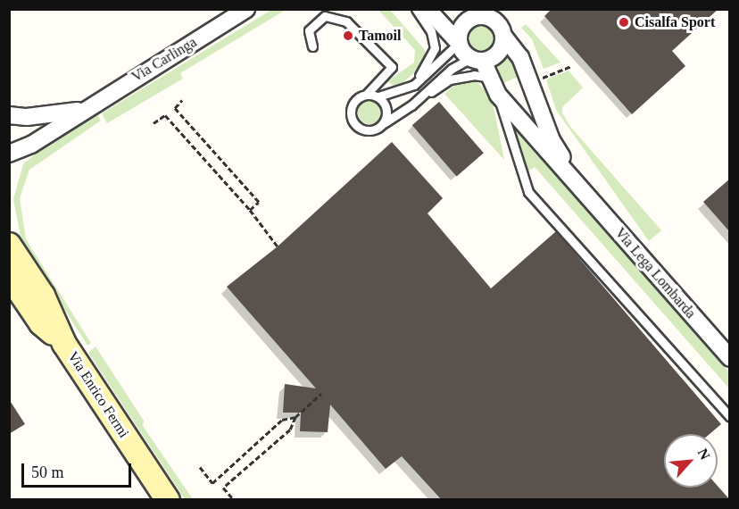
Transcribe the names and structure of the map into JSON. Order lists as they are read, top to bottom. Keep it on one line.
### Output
{"streets":{"street":["Via Carlinga","Via Lega Lombarda","Via Enrico Fermi"]},"places":["Cisalfa Sport","Tamoil"],"scale_bar":"50 m","north":"top right"}
